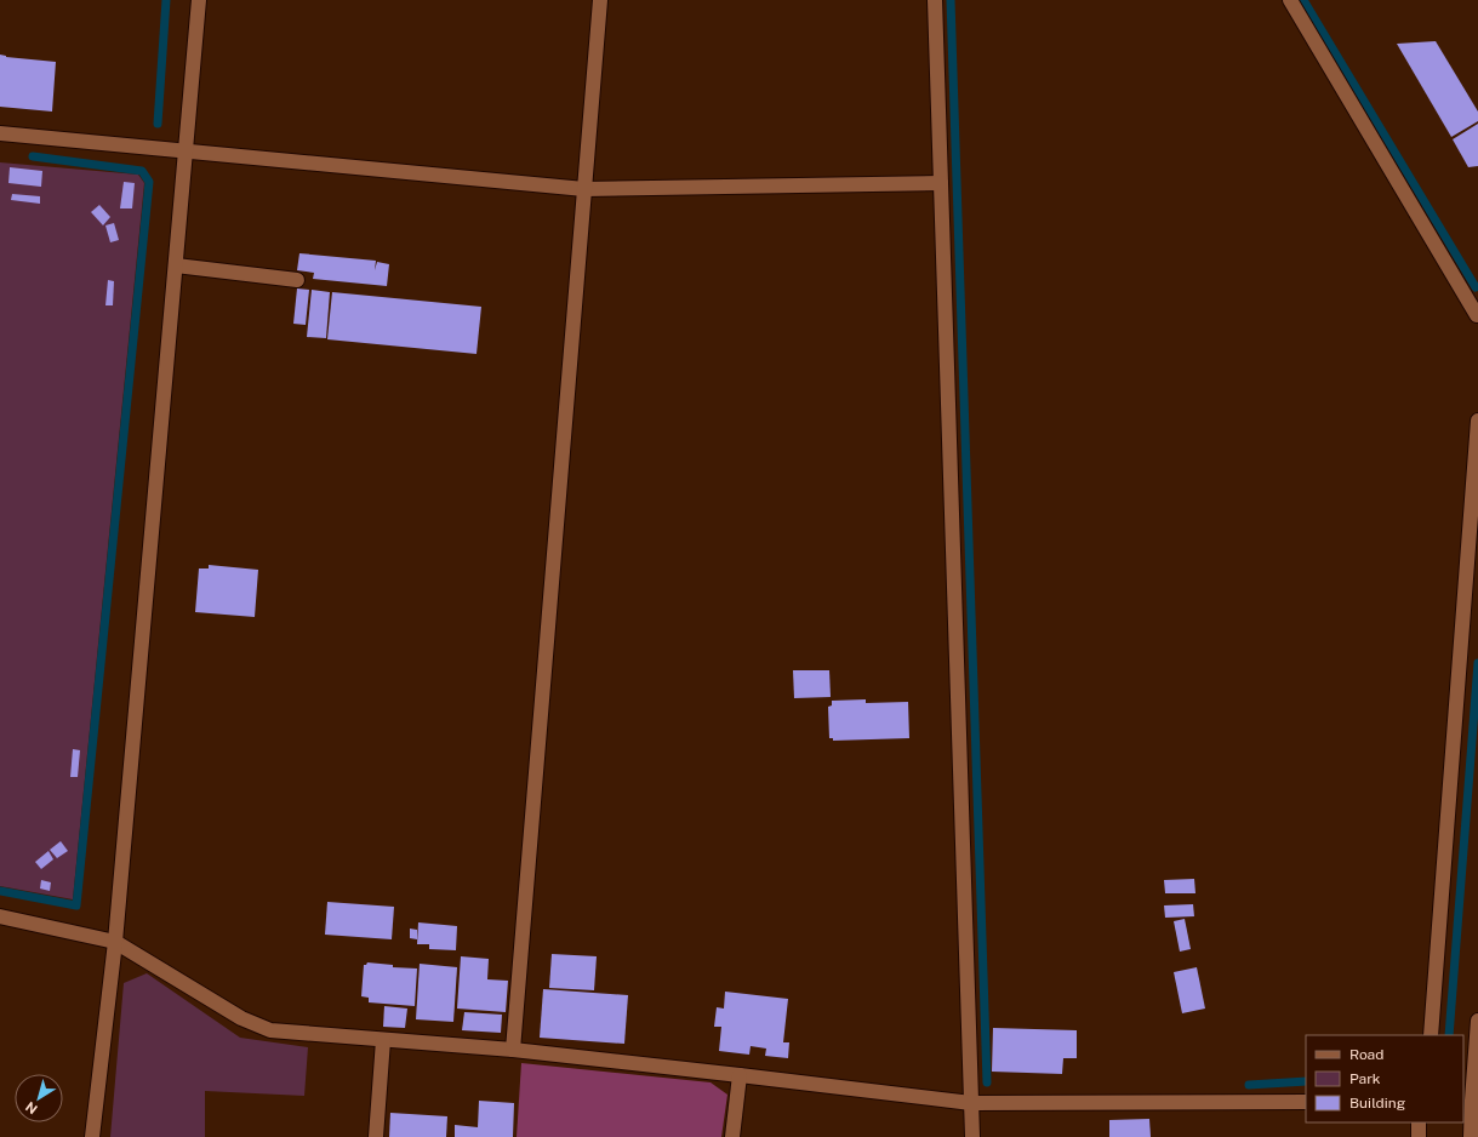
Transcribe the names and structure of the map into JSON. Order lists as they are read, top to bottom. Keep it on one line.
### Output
{"legend":["Road","Park","Building"],"north":"bottom left"}
